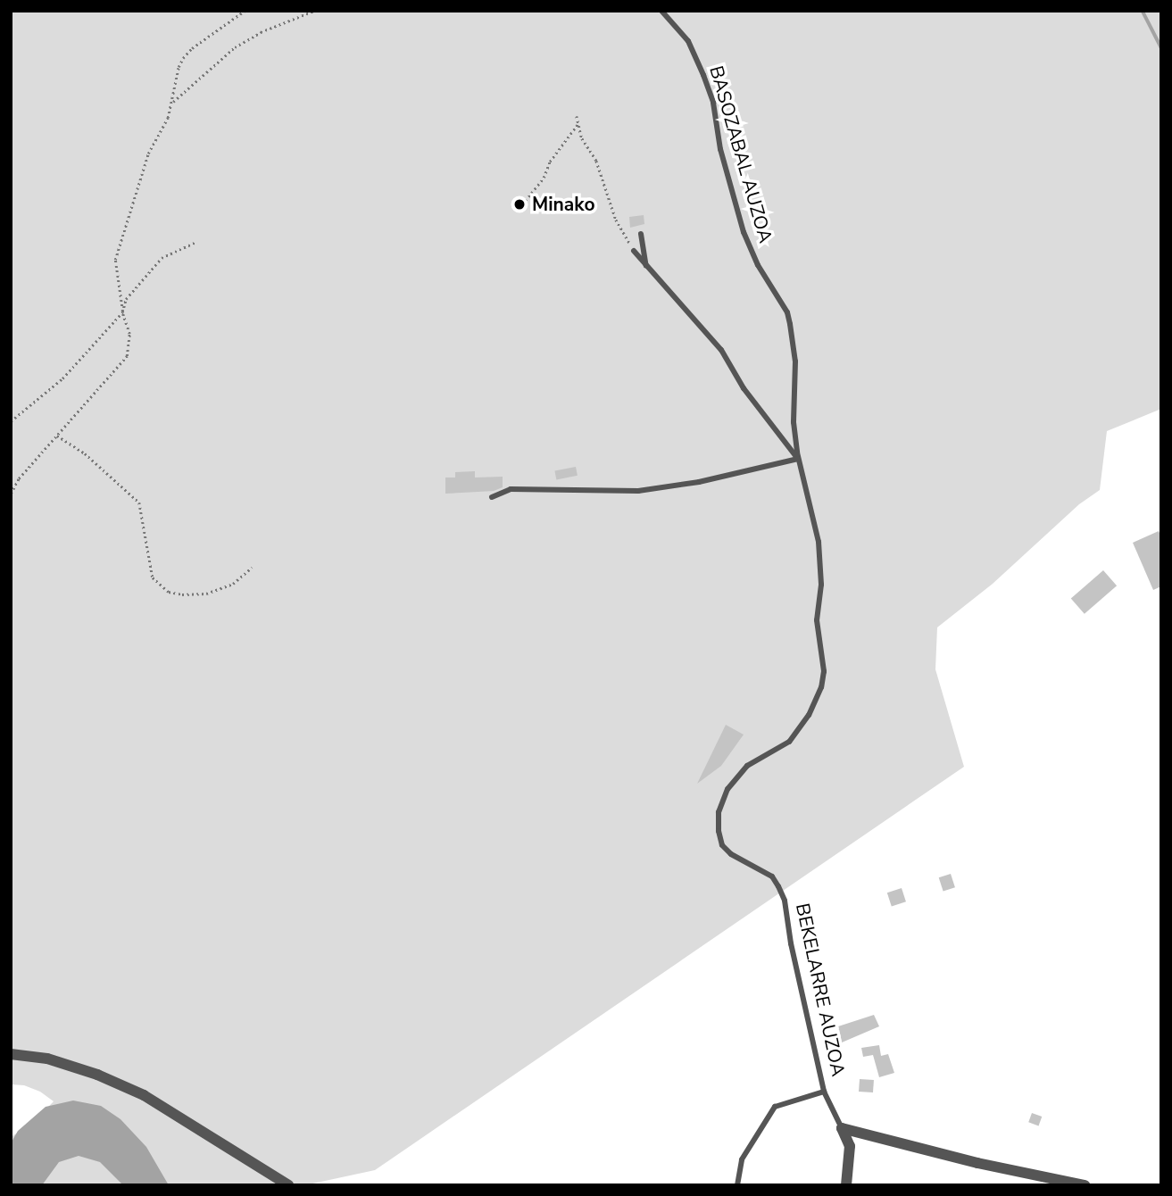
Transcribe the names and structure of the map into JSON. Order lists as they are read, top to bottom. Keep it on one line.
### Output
{"streets":{"street":["BEKELARRE AUZOA"],"lane":["BASOZABAL AUZOA"]},"crossings":[["BASOZABAL AUZOA","BEKELARRE AUZOA"]],"places":["Minako"]}
